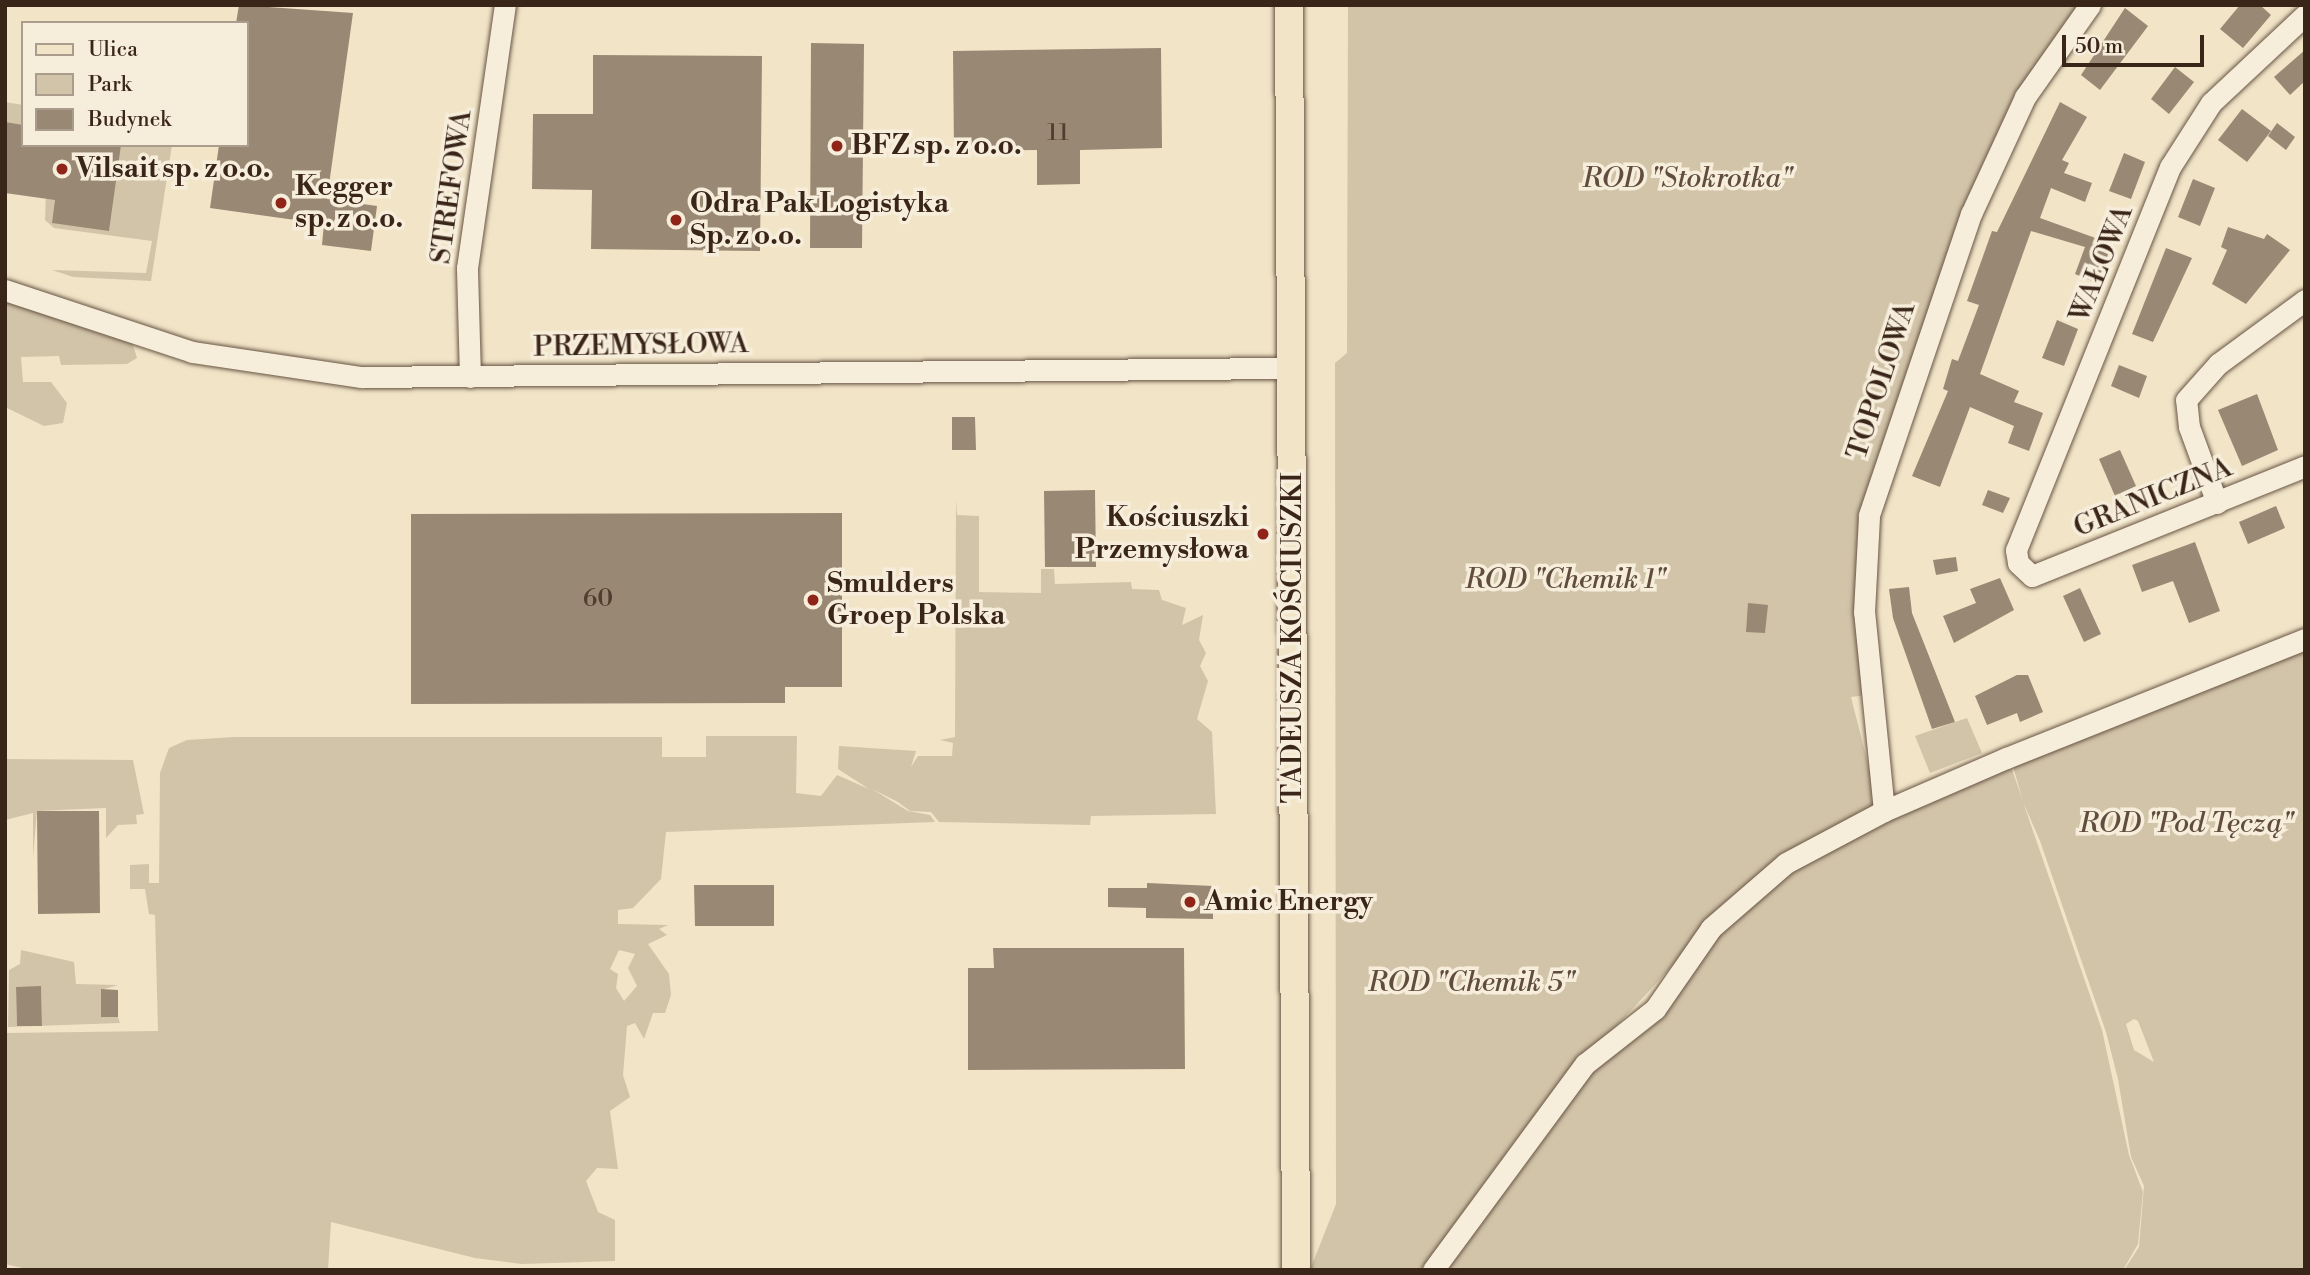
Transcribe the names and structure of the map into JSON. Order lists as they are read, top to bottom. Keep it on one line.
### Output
{"streets":{"main road":["TADEUSZA KOŚCIUSZKI"],"street":["STREFOWA","WAŁOWA","PRZEMYSŁOWA","TOPOLOWA","GRANICZNA"]},"crossings":[["STREFOWA","PRZEMYSŁOWA"],["WAŁOWA","GRANICZNA"],["PRZEMYSŁOWA","TADEUSZA KOŚCIUSZKI"]],"parks":["ROD \"Stokrotka\"","ROD \"Chemik 1\"","ROD \"Pod Tęczą\"","ROD \"Chemik 5\""],"places":["BFZ sp. z o.o.","Vilsait sp. z o.o.","Kegger sp. z o.o.","Odra Pak Logistyka Sp. z o.o.","Kościuszki Przemysłowa","Smulders Groep Polska","Amic Energy"],"house_numbers":["11","60"],"legend":["Ulica","Park","Budynek"],"scale_bar":"50 m"}
